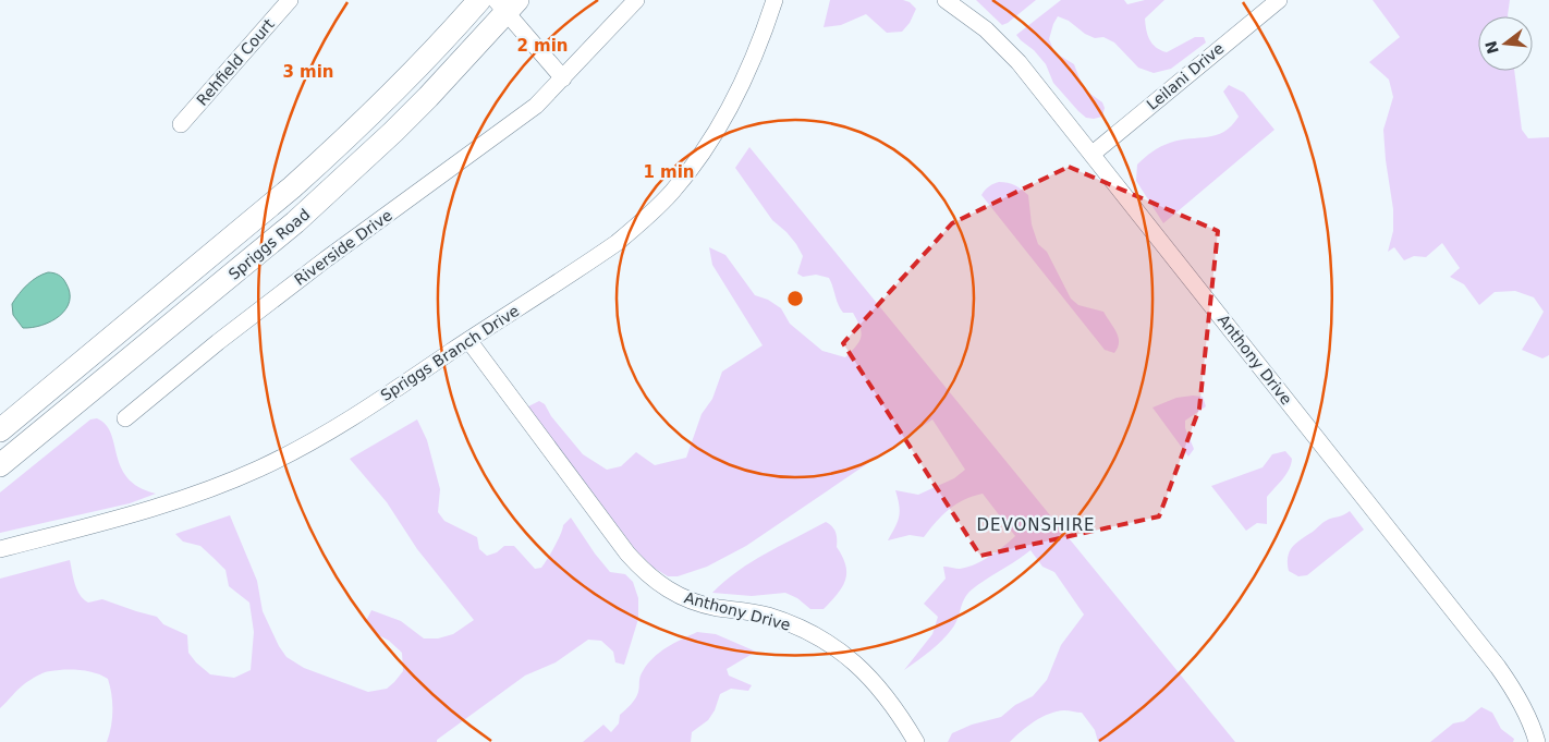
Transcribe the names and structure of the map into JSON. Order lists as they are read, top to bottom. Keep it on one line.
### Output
{"streets":{"main road":["Spriggs Road"],"street":["Rehfield Court","Leilani Drive","Riverside Drive","Spriggs Branch Drive","Anthony Drive"]},"crossings":[["Leilani Drive","Anthony Drive"],["Spriggs Branch Drive","Anthony Drive"]],"districts":["DEVONSHIRE"],"north":"left","rings":["2 min","3 min","1 min"]}
